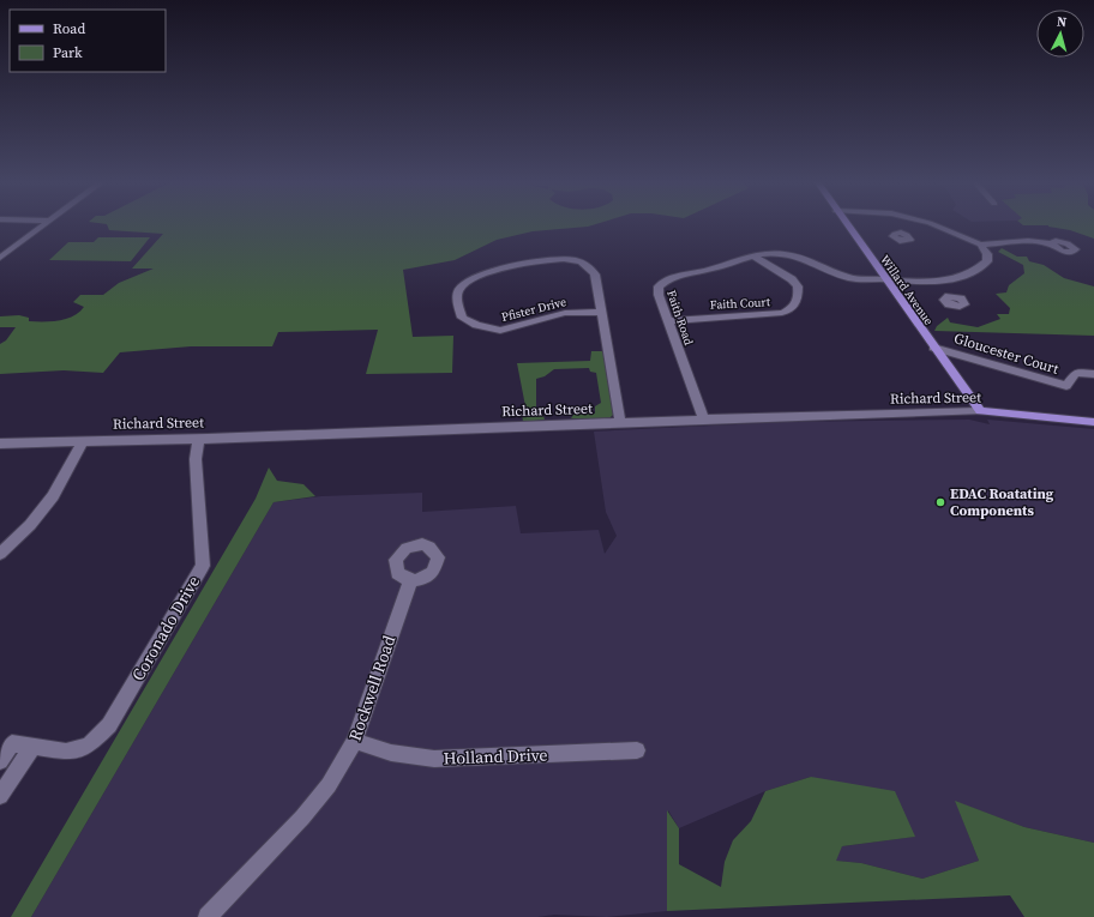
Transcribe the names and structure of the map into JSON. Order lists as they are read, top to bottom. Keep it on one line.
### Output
{"streets":{"main road":["Willard Avenue","Richard Street"],"street":["Faith Court","Pfister Drive","Faith Road","Gloucester Court","Coronado Drive","Rockwell Road","Holland Drive"]},"crossings":[["Willard Avenue","Faith Road"],["Willard Avenue","Gloucester Court"],["Willard Avenue","Richard Street"],["Faith Court","Faith Road"],["Pfister Drive","Richard Street"],["Faith Road","Richard Street"],["Richard Street","Coronado Drive"],["Rockwell Road","Holland Drive"]],"places":["EDAC Roatating Components"],"legend":["Road","Park"],"north":"top"}
